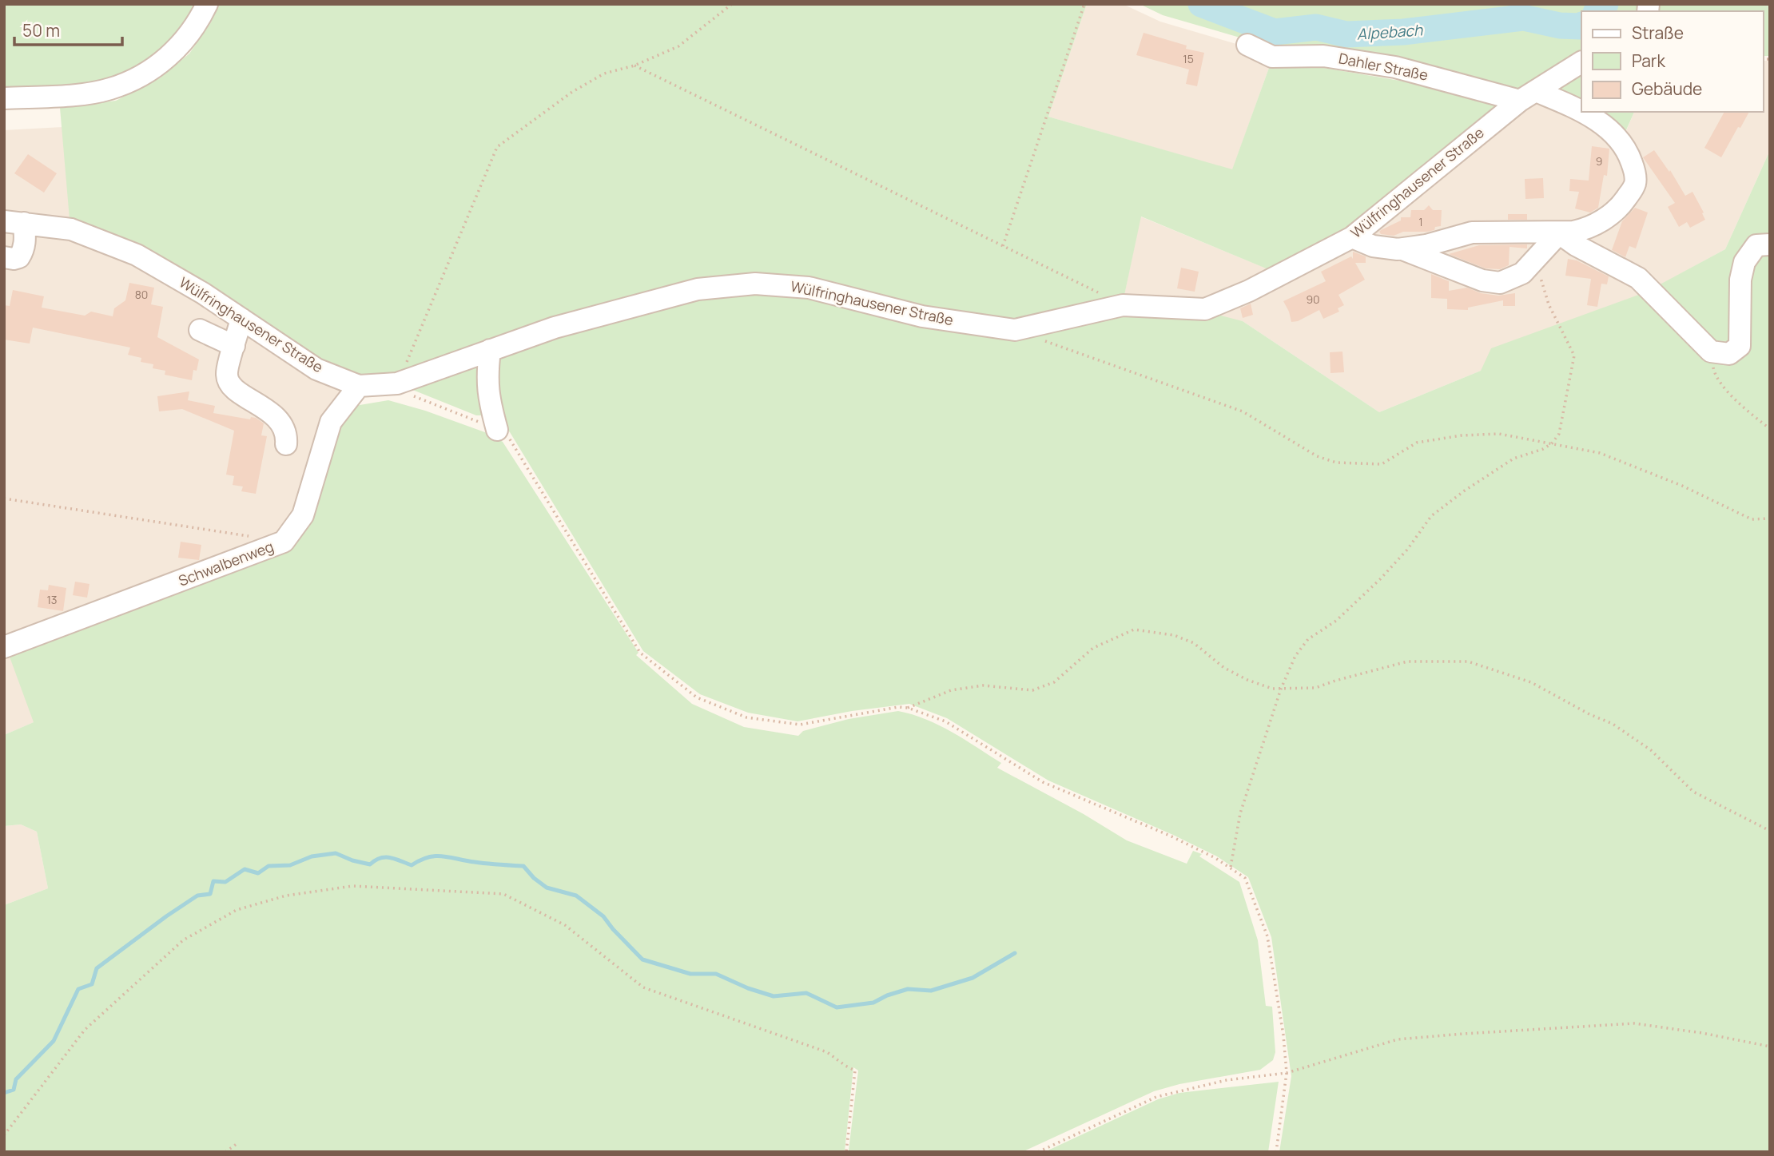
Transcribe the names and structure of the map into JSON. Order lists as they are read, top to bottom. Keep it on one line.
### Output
{"streets":{"street":["Dahler Straße","Wülfringhausener Straße","Schwalbenweg"]},"crossings":[["Dahler Straße","Wülfringhausener Straße"],["Wülfringhausener Straße","Schwalbenweg"]],"water":["Alpebach"],"house_numbers":["15","9","1","80","90","13"],"legend":["Straße","Park","Gebäude"],"scale_bar":"50 m"}
